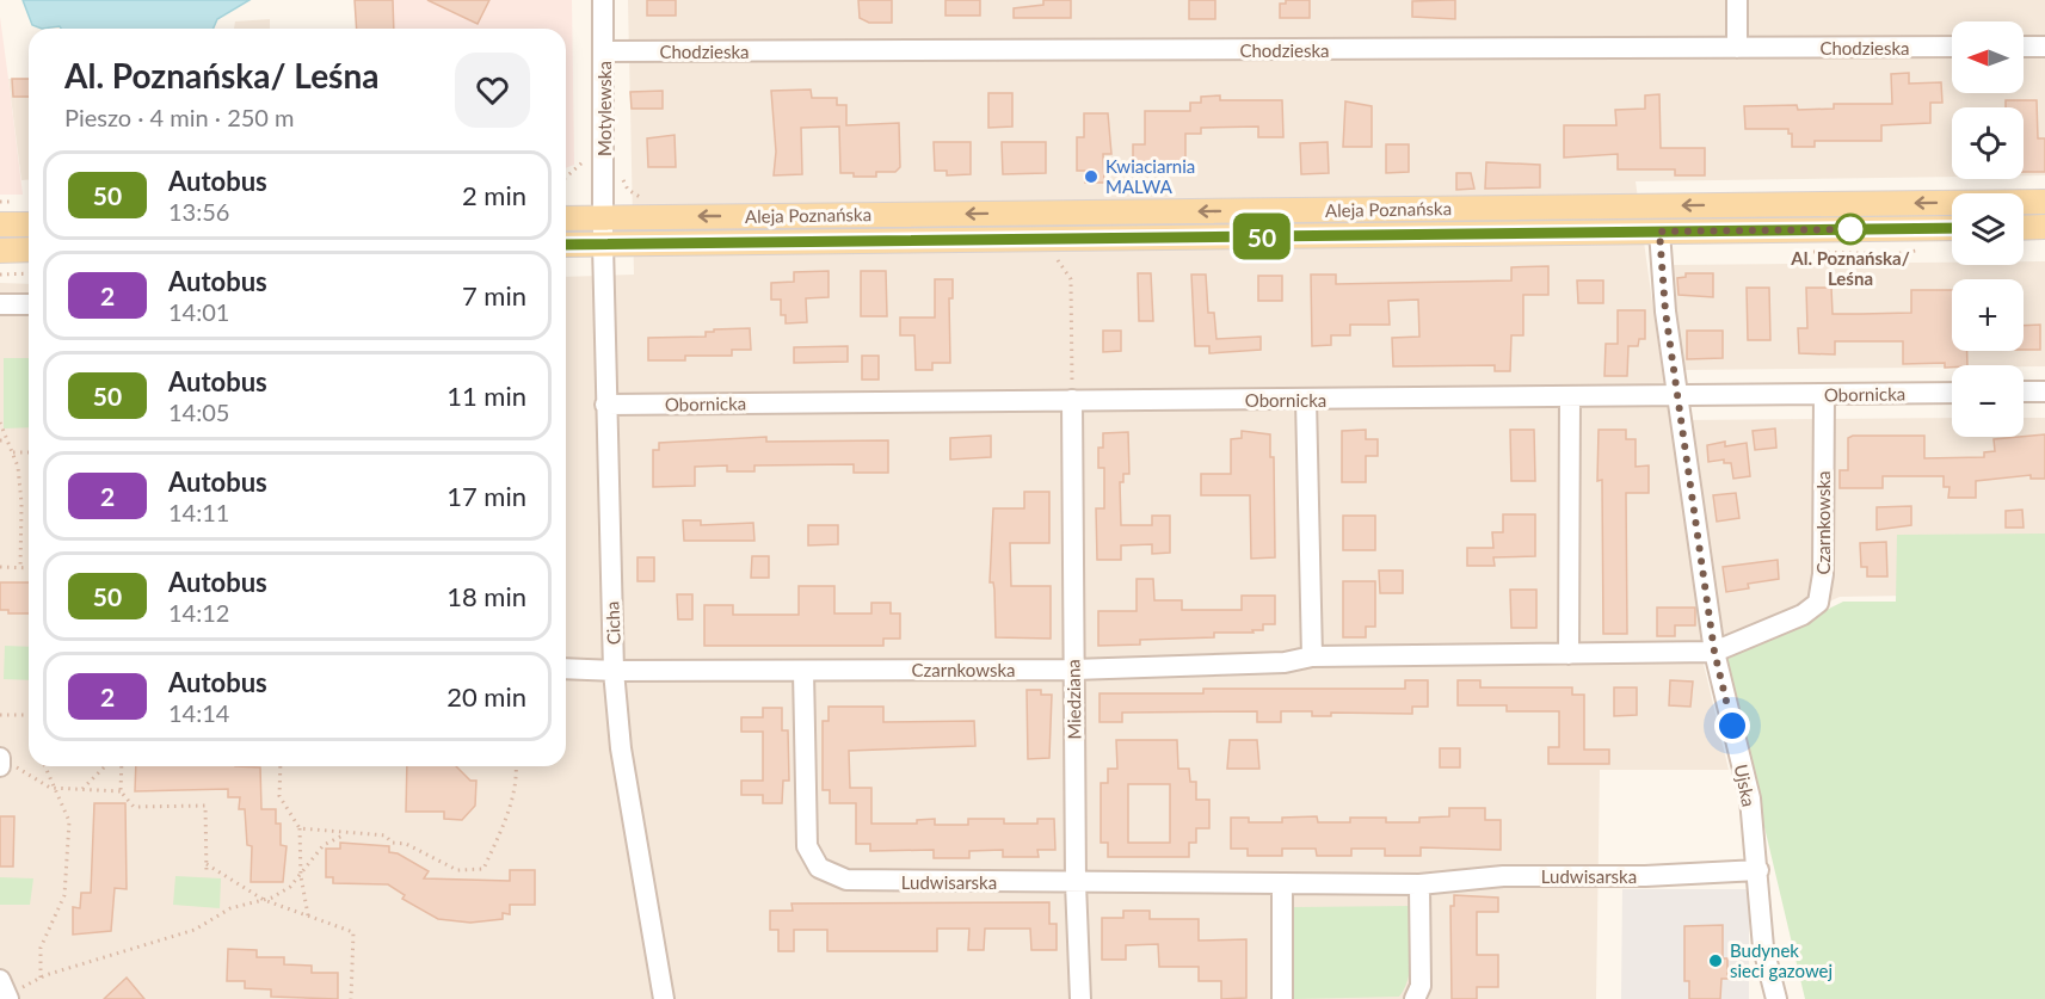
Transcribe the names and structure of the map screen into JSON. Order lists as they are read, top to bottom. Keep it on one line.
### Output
{"streets":{"main road":["Aleja Poznańska"],"street":["Chodzieska","Motylewska","Obornicka","Czarnkowska","Cicha","Miedziana","Ujska","Ludwisarska"]},"crossings":[["Chodzieska","Motylewska"],["Motylewska","Aleja Poznańska"],["Aleja Poznańska","Cicha"],["Aleja Poznańska","Ujska"],["Obornicka","Czarnkowska"],["Obornicka","Cicha"],["Obornicka","Miedziana"],["Obornicka","Ujska"],["Czarnkowska","Cicha"],["Czarnkowska","Miedziana"],["Czarnkowska","Ujska"],["Czarnkowska","Ludwisarska"],["Miedziana","Ludwisarska"],["Ujska","Ludwisarska"]],"places":["Kwiaciarnia MALWA","Al. Poznańska/ Leśna","Budynek sieci gazowej"],"lines":["bus line 50"],"north":"left","page":{"on_map":"50","map_buttons":["+","−"],"heading":["Al. Poznańska/ Leśna","Pieszo · 4 min · 250 m"],"list":[{"mark":"50","name":"Autobus","note":"13:56","value":"2 min"},{"mark":"2","name":"Autobus","note":"14:01","value":"7 min"},{"mark":"50","name":"Autobus","note":"14:05","value":"11 min"},{"mark":"2","name":"Autobus","note":"14:11","value":"17 min"},{"mark":"50","name":"Autobus","note":"14:12","value":"18 min"},{"mark":"2","name":"Autobus","note":"14:14","value":"20 min"}]}}
